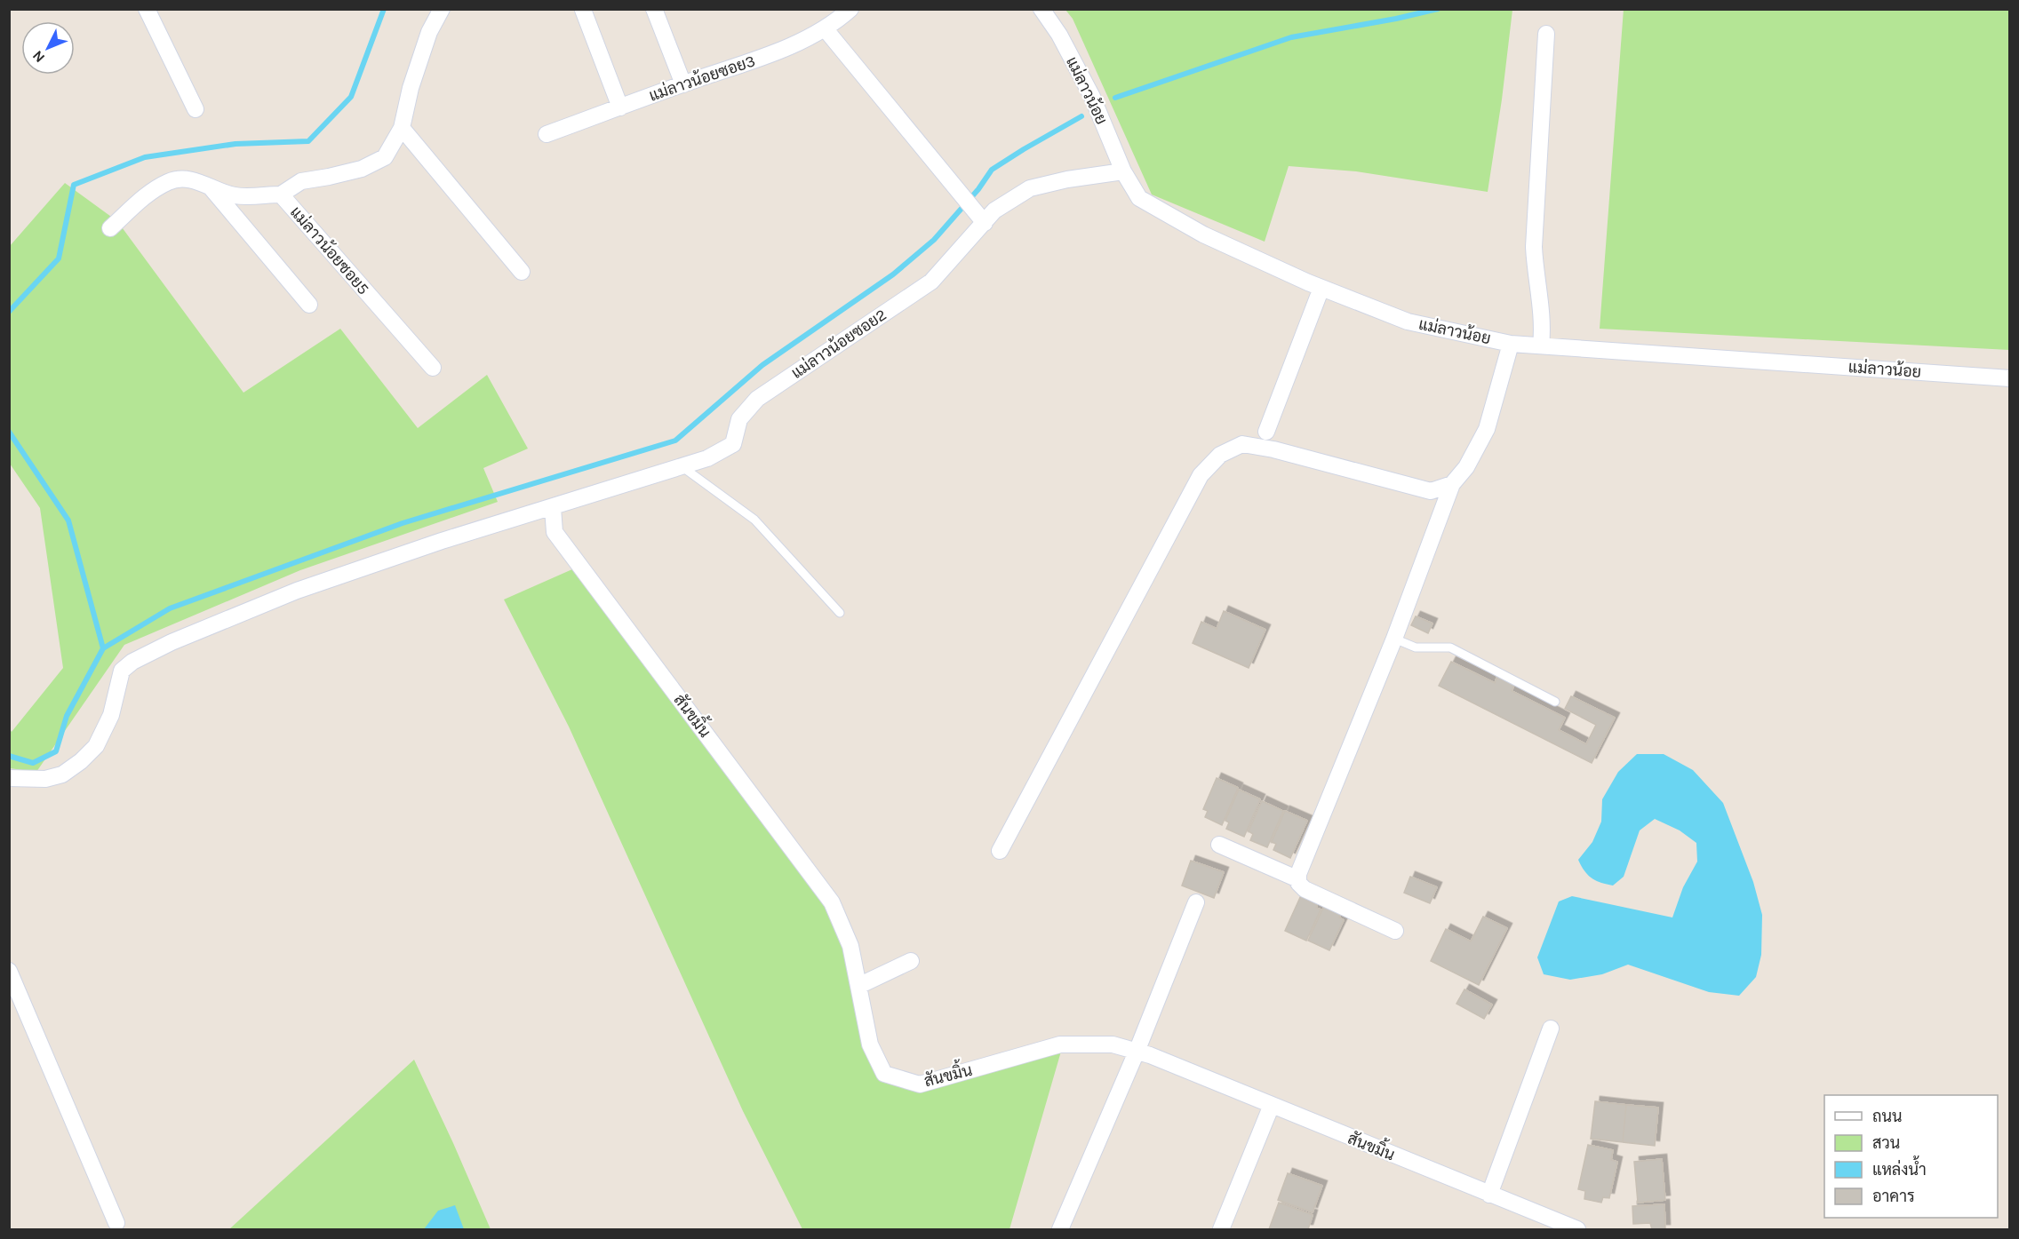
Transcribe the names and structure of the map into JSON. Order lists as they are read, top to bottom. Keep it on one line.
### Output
{"streets":{"street":["แม่ลาวน้อยซอย3","แม่ลาวน้อย","แม่ลาวน้อยซอย5","แม่ลาวน้อยซอย2","สันขมิ้น"]},"crossings":[["แม่ลาวน้อย","แม่ลาวน้อยซอย2"],["แม่ลาวน้อยซอย2","สันขมิ้น"]],"legend":["ถนน","สวน","แหล่งน้ำ","อาคาร"],"north":"bottom left"}
